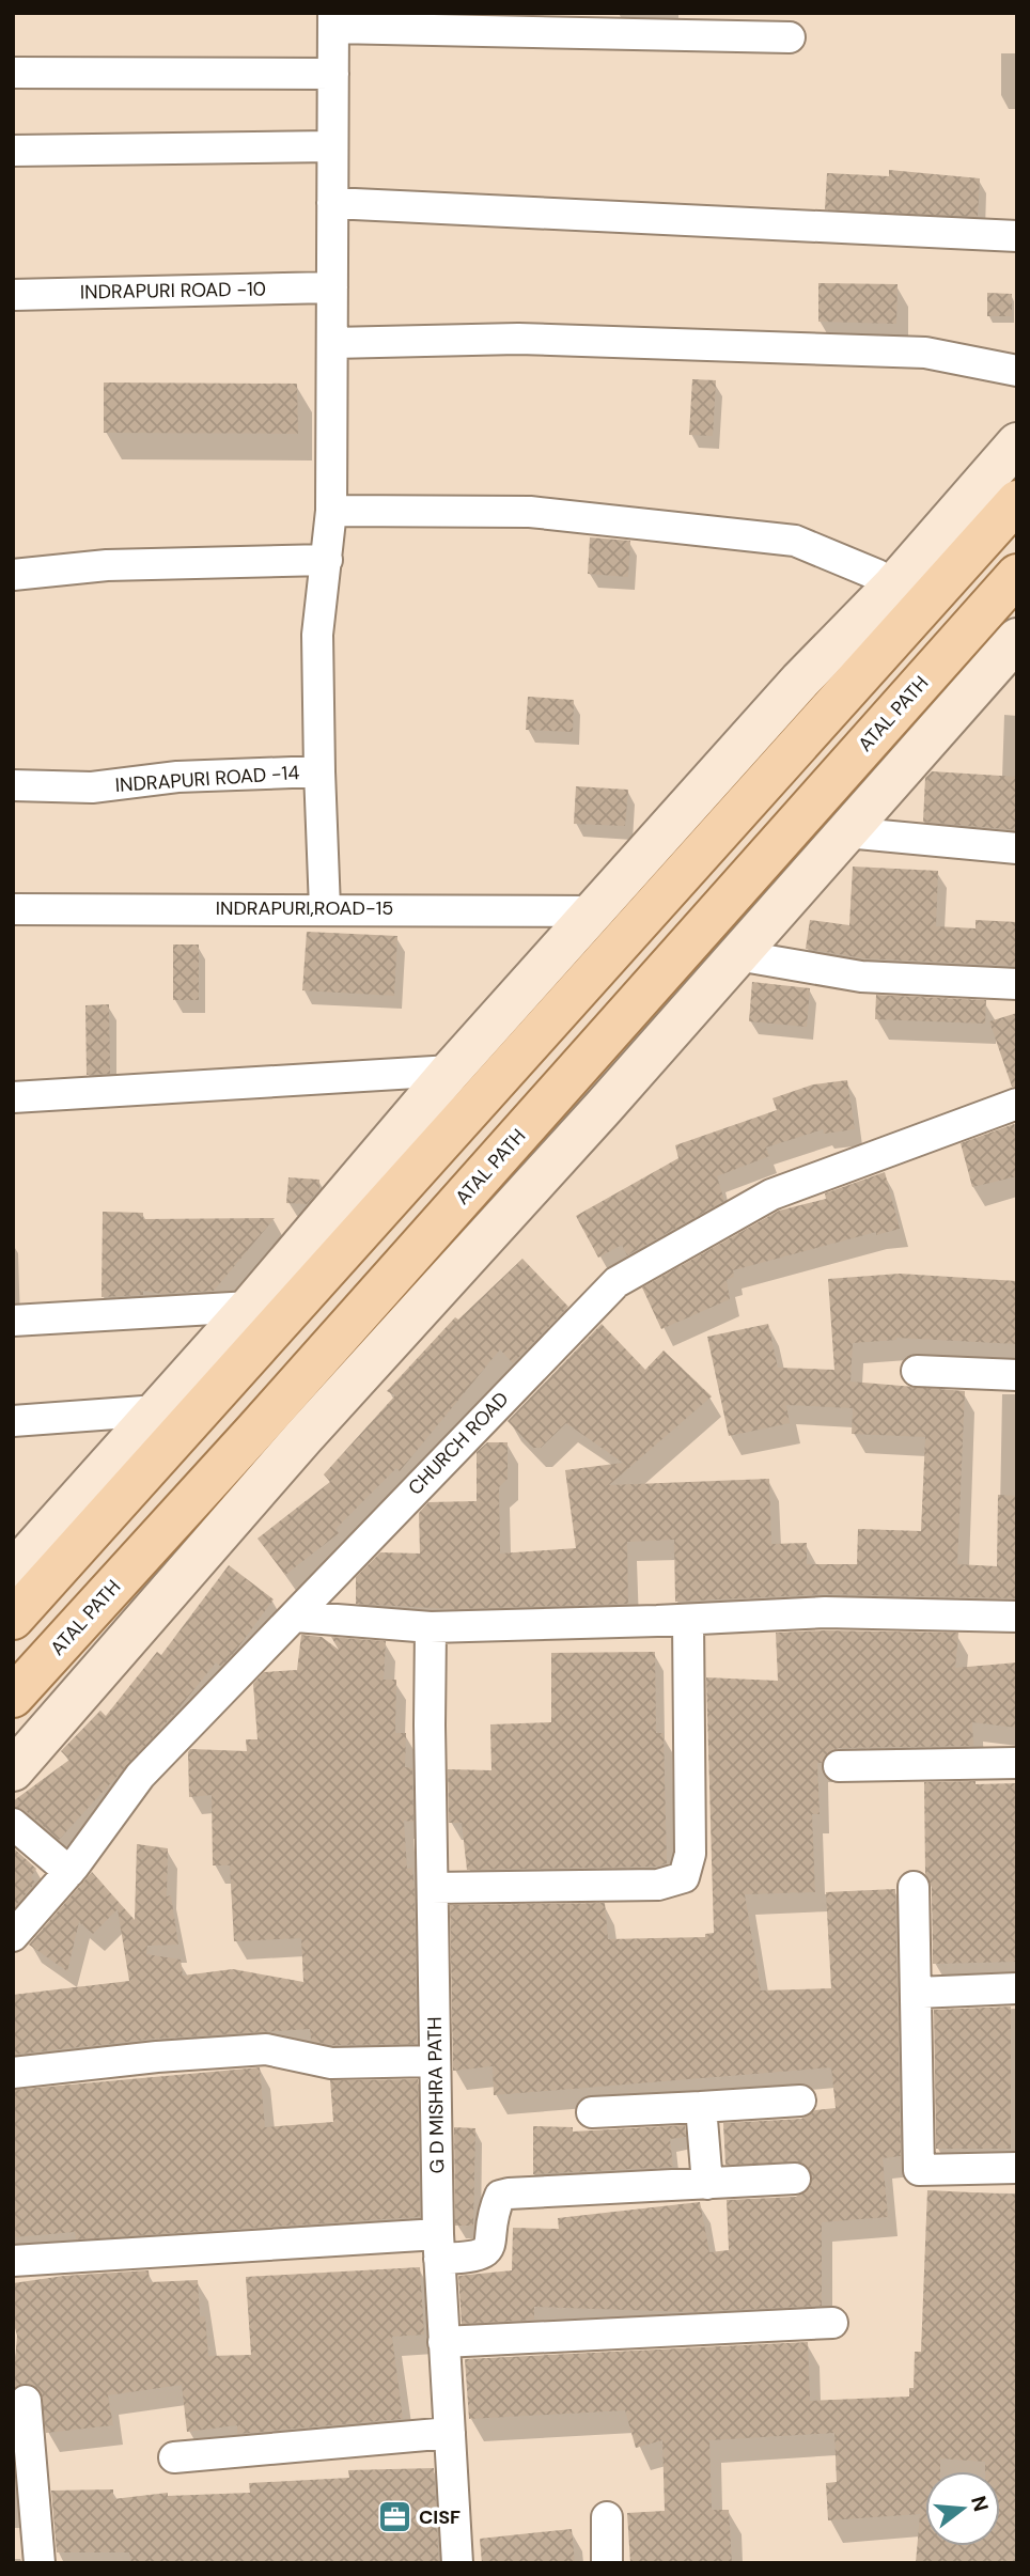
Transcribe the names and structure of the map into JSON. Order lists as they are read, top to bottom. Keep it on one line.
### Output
{"streets":{"main road":["ATAL PATH"],"street":["INDRAPURI ROAD -10","INDRAPURI ROAD -14","INDRAPURI,ROAD-15","CHURCH ROAD","G D MISHRA PATH"]},"crossings":[["INDRAPURI ROAD -10","INDRAPURI ROAD -14"]],"places":{"office":["CISF"]},"north":"right"}
